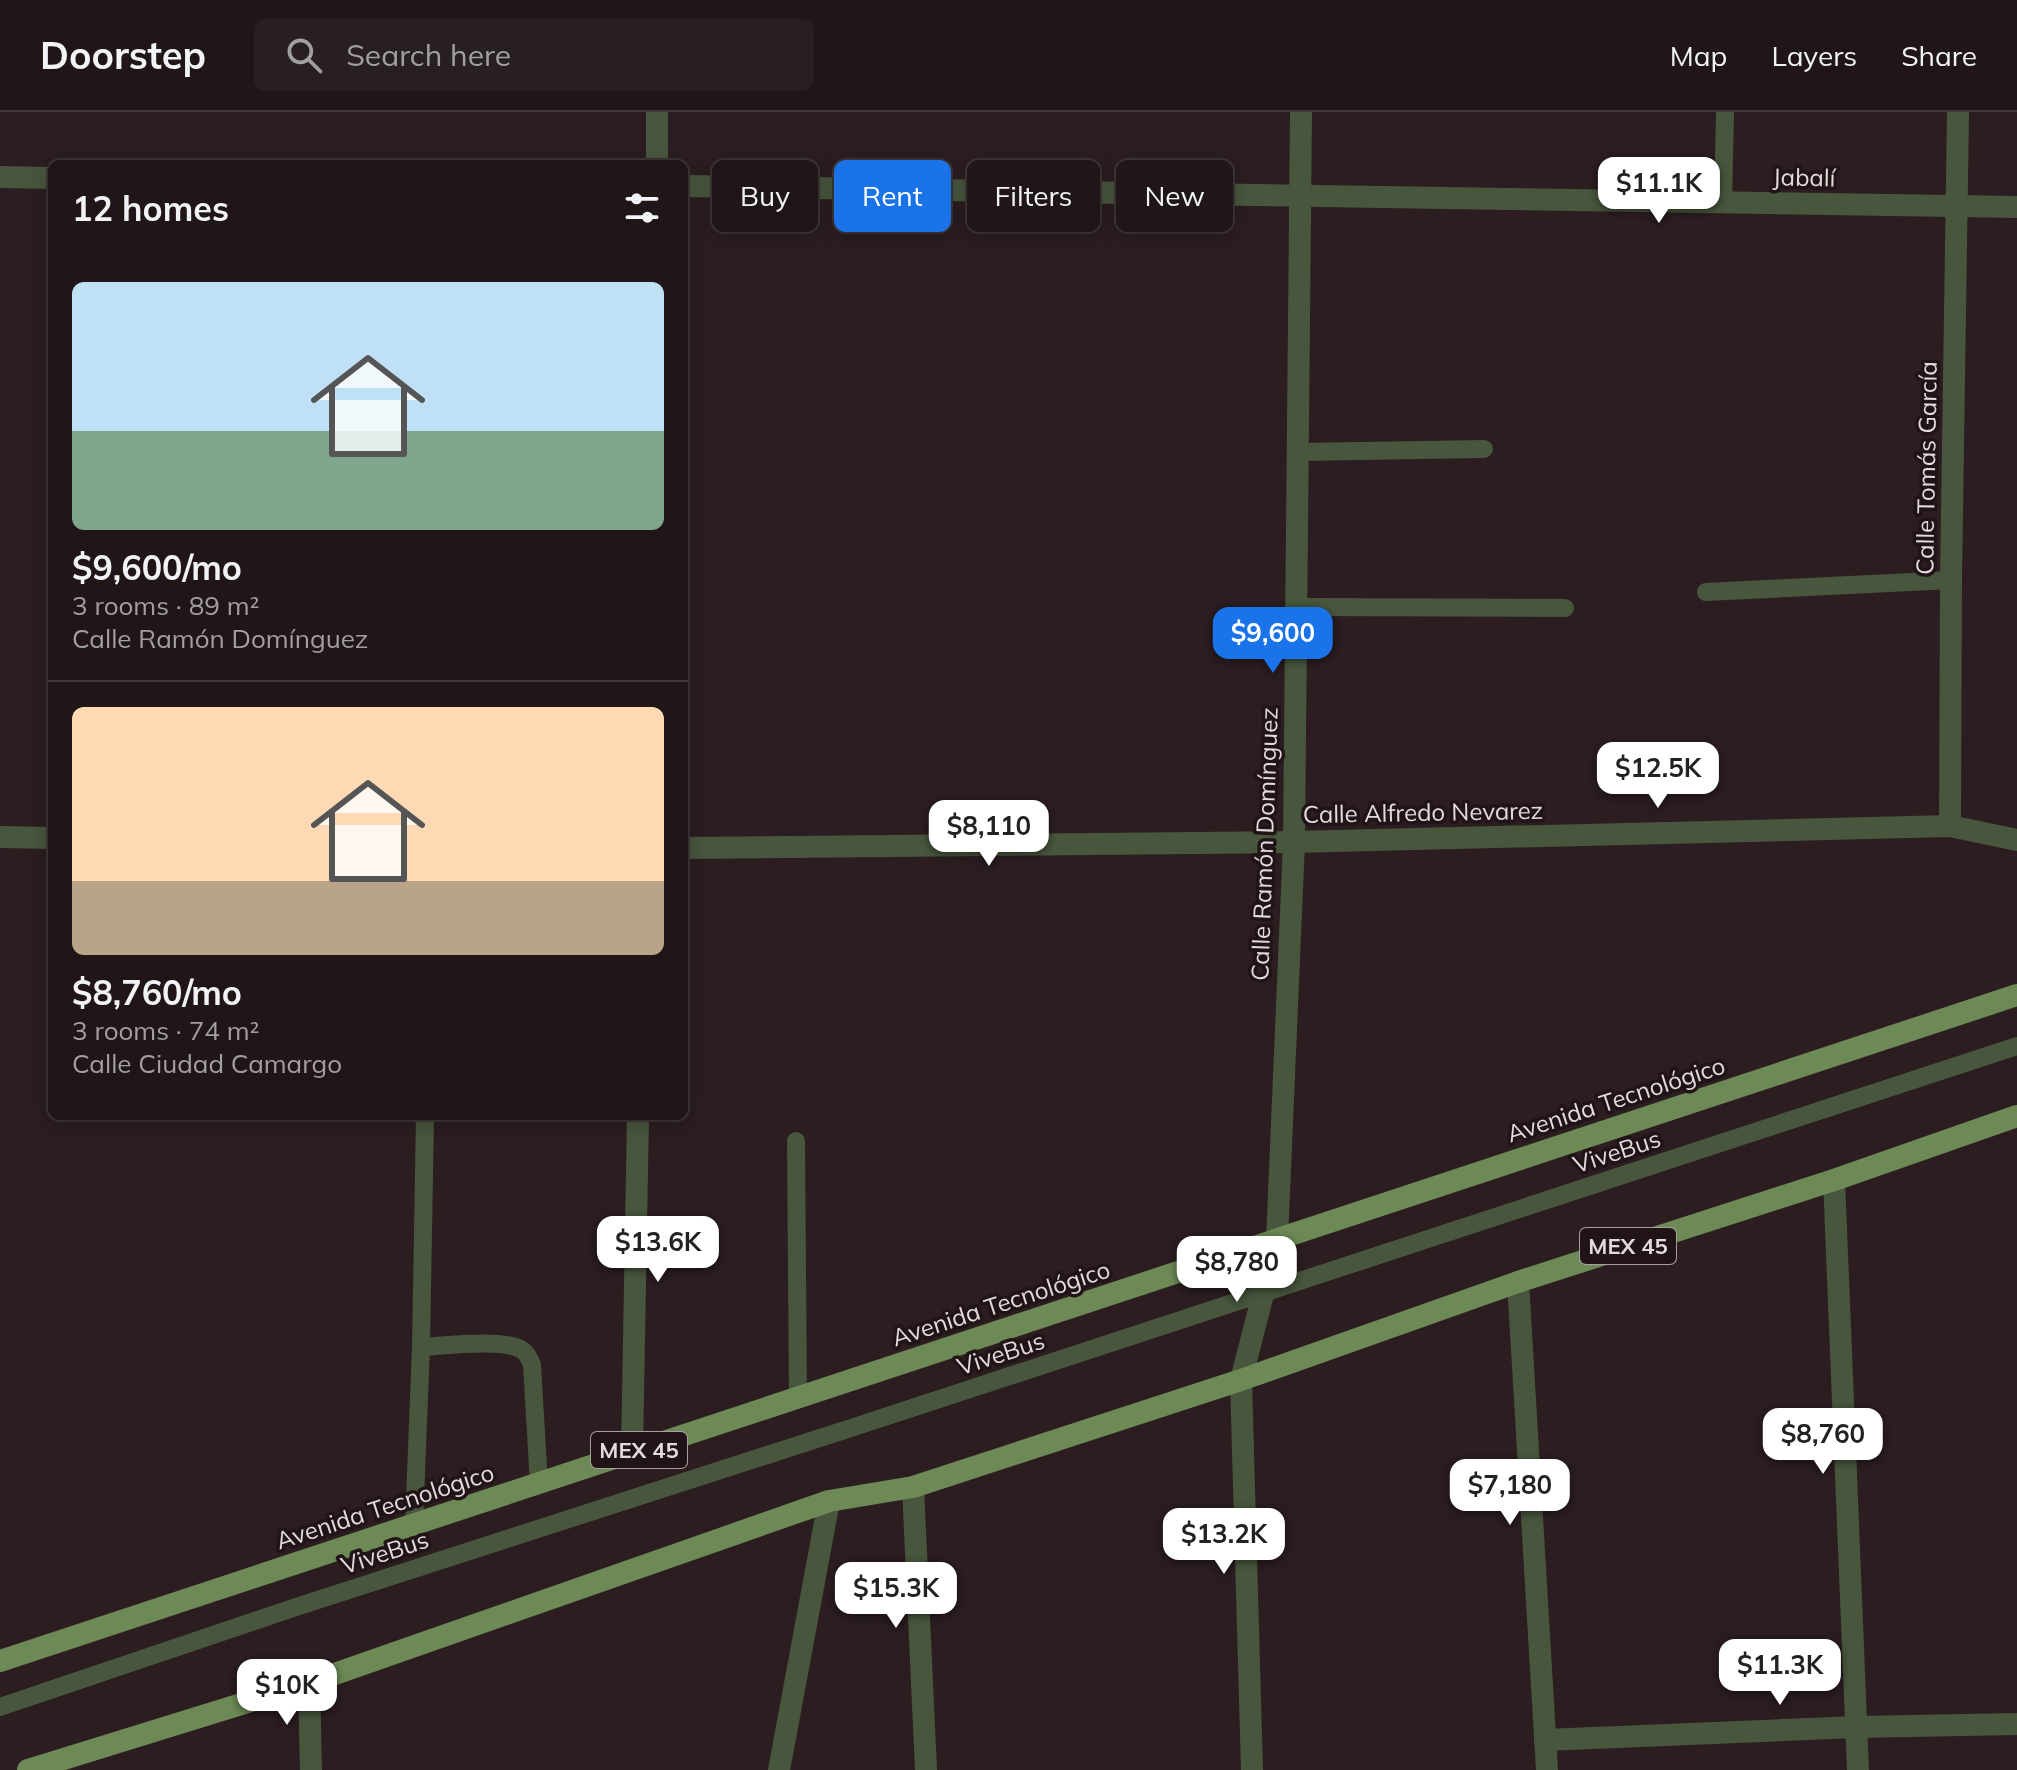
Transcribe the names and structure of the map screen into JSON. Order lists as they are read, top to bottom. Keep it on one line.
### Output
{"streets":{"main road":["Avenida Tecnológico","MEX 45"],"street":["Jabalí","Calle Tomás García","Calle Alfredo Nevarez","Calle Ramón Domínguez"],"lane":["ViveBus"]},"crossings":[["Jabalí","Calle Tomás García"],["Jabalí","Calle Ramón Domínguez"],["Calle Tomás García","Calle Alfredo Nevarez"],["Calle Alfredo Nevarez","Calle Ramón Domínguez"],["Calle Ramón Domínguez","Avenida Tecnológico"],["Calle Ramón Domínguez","ViveBus"],["Calle Ramón Domínguez","MEX 45"]],"page":{"header":"Doorstep","search":"Search here","nav":["Map","Layers","Share"],"price":["$11.1K","$9,600","$12.5K","$8,110","$13.6K","$8,780","$8,760","$7,180","$13.2K","$15.3K","$11.3K","$10K"],"chip":["Buy","Rent","Filters","New"],"heading":"12 homes","list":[{"name":"$9,600/mo","note":"3 rooms · 89 m² · Calle Ramón Domínguez"},{"name":"$8,760/mo","note":"3 rooms · 74 m² · Calle Ciudad Camargo"}]}}
